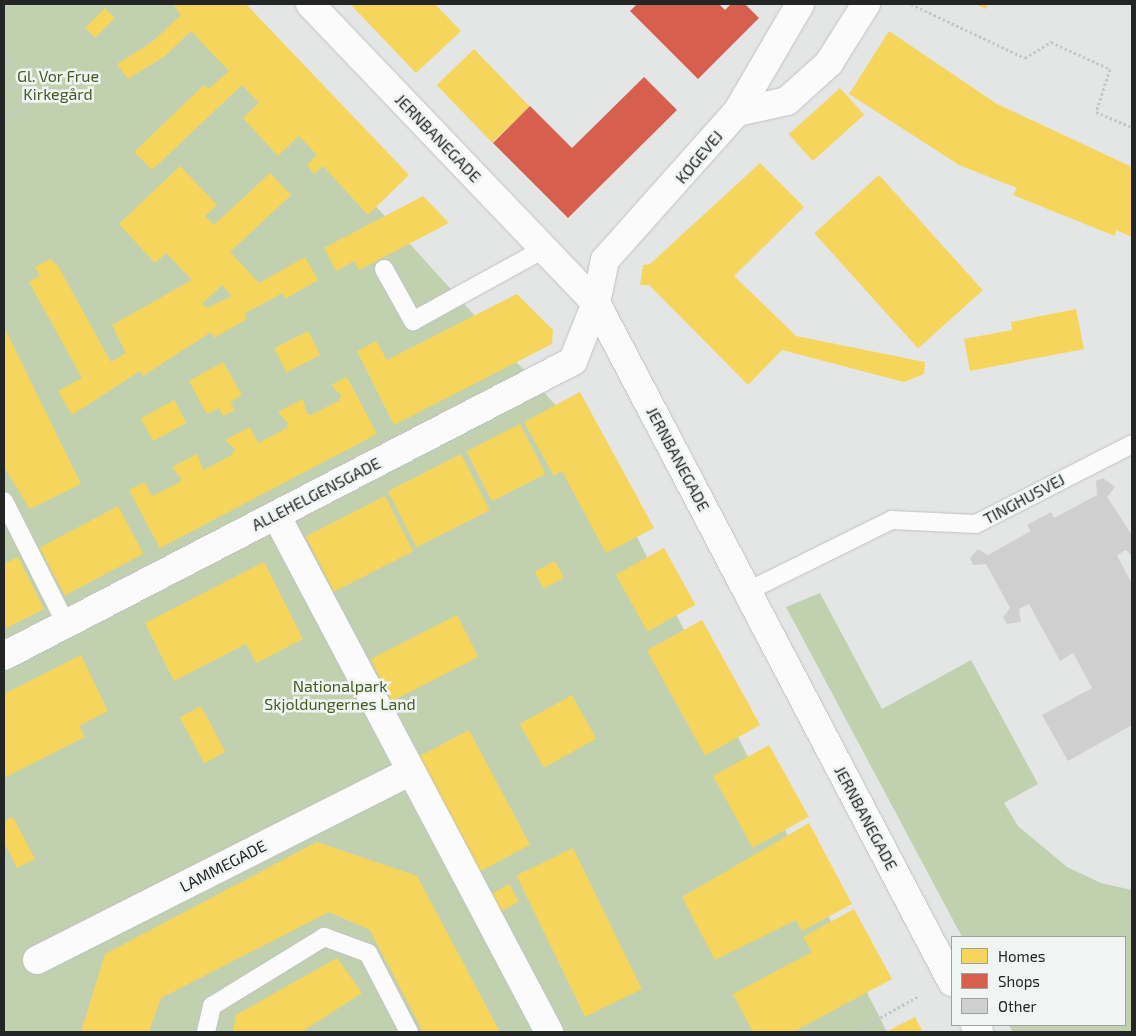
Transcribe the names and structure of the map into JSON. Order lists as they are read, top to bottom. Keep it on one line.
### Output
{"streets":{"street":["JERNBANEGADE","KØGEVEJ","ALLEHELGENSGADE","LAMMEGADE"],"lane":["TINGHUSVEJ"]},"crossings":[["JERNBANEGADE","KØGEVEJ"],["JERNBANEGADE","ALLEHELGENSGADE"],["JERNBANEGADE","TINGHUSVEJ"],["KØGEVEJ","ALLEHELGENSGADE"]],"parks":["Gl. Vor Frue Kirkegård","Nationalpark Skjoldungernes Land"],"legend":["Homes","Shops","Other"]}
